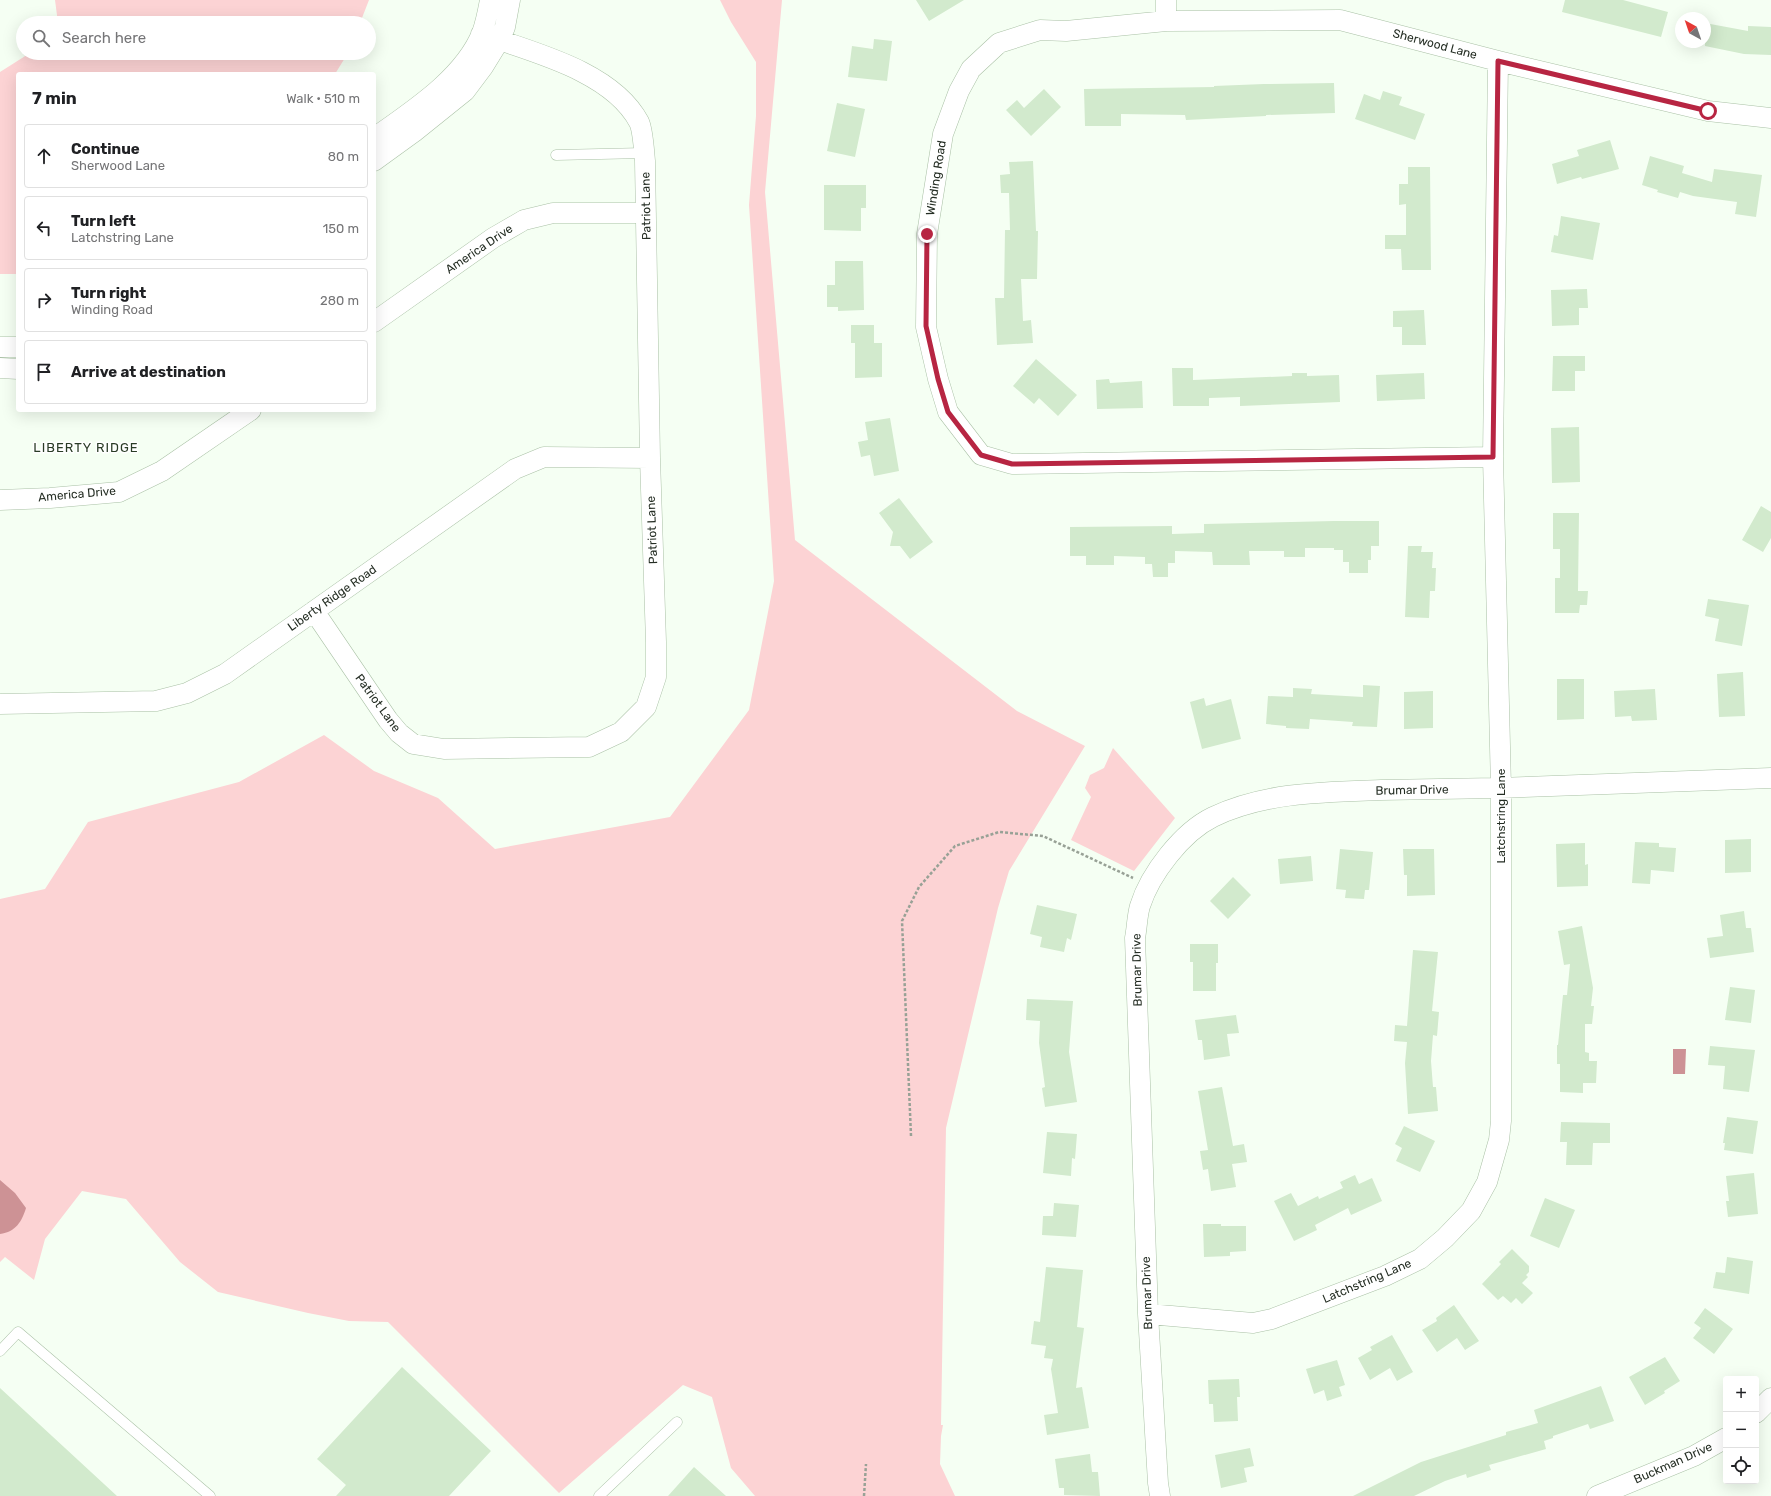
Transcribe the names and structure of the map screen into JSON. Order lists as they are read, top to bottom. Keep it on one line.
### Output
{"streets":{"street":["Sherwood Lane","Winding Road","Patriot Lane","America Drive","Liberty Ridge Road","Brumar Drive","Latchstring Lane","Buckman Drive"]},"crossings":[["Sherwood Lane","Winding Road"],["Sherwood Lane","Latchstring Lane"],["Winding Road","Latchstring Lane"],["Patriot Lane","America Drive"],["Patriot Lane","Liberty Ridge Road"],["Brumar Drive","Latchstring Lane"]],"districts":["LIBERTY RIDGE"],"north":"top left","page":{"search":"Search here","heading":["7 min","Walk · 510 m"],"list":[["Continue","Sherwood Lane","80 m"],["Turn left","Latchstring Lane","150 m"],["Turn right","Winding Road","280 m"],"Arrive at destination"],"map_buttons":["+","−"]}}
